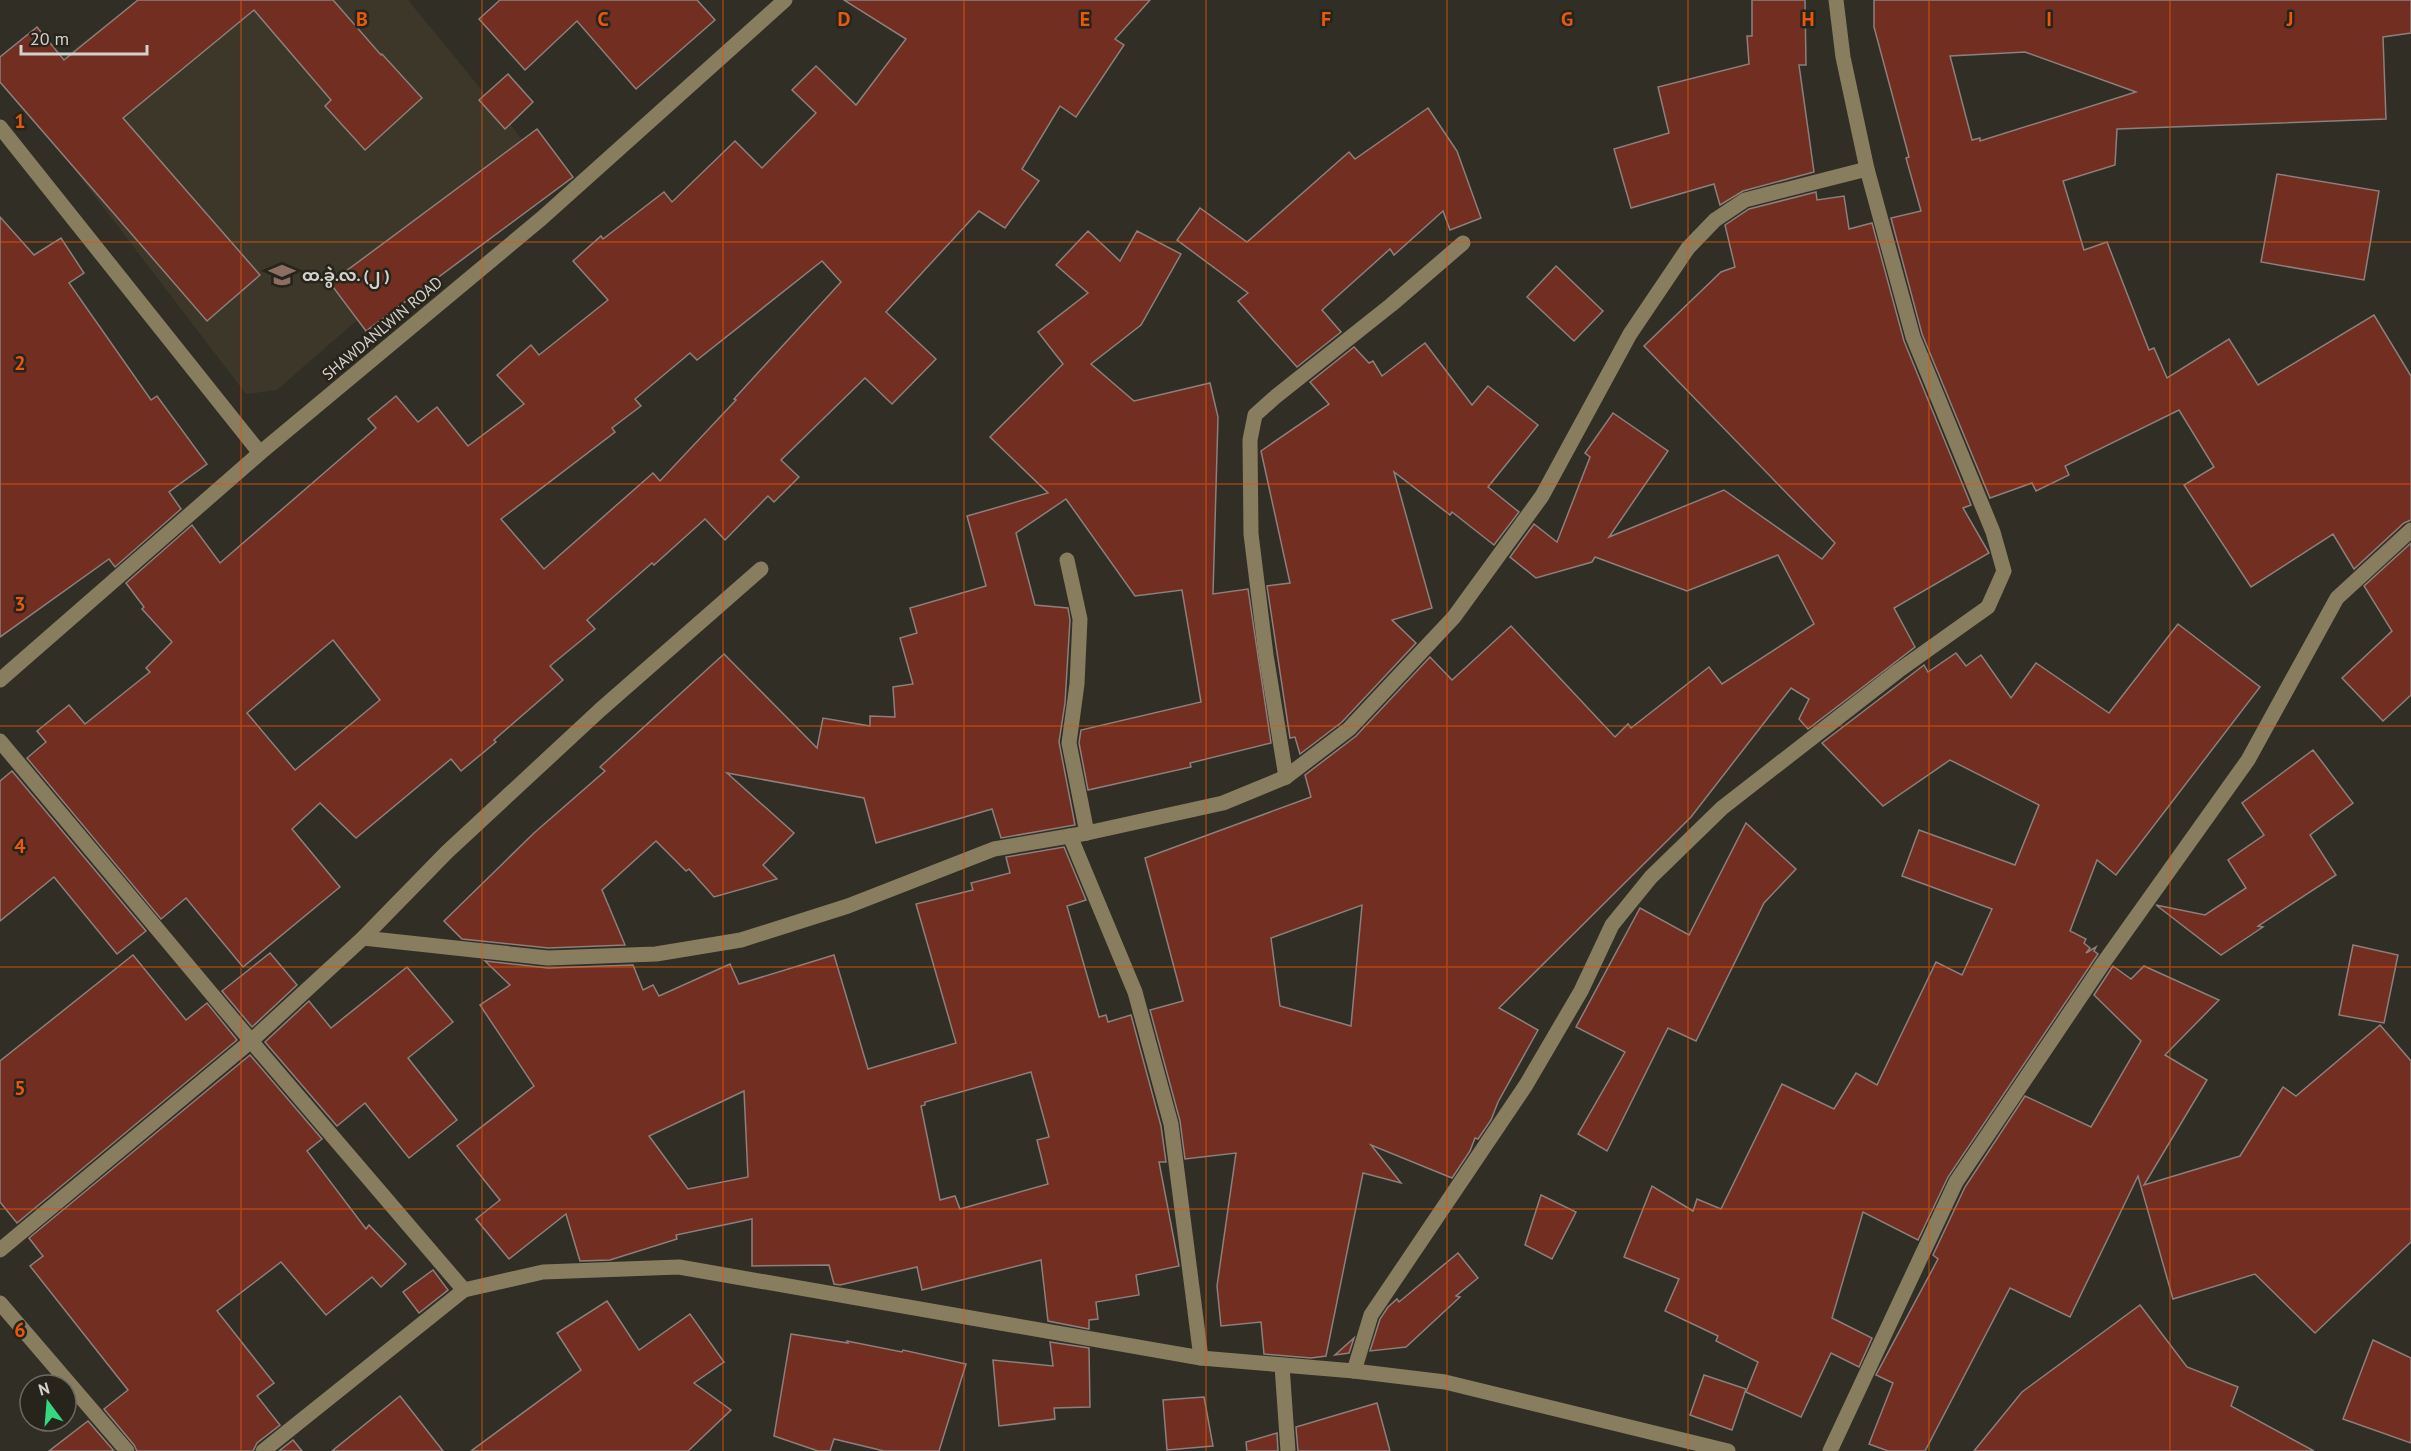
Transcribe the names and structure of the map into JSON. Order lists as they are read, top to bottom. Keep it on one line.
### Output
{"streets":{"street":["SHAWDANLWIN ROAD"]},"places":{"school or university":["ထ.ခွဲ.လ. (၂ )"]},"scale_bar":"20 m","north":"top","grid":{"columns":["B","C","D","E","F","G","H","I","J"],"rows":["1","2","3","4","5","6"]}}
